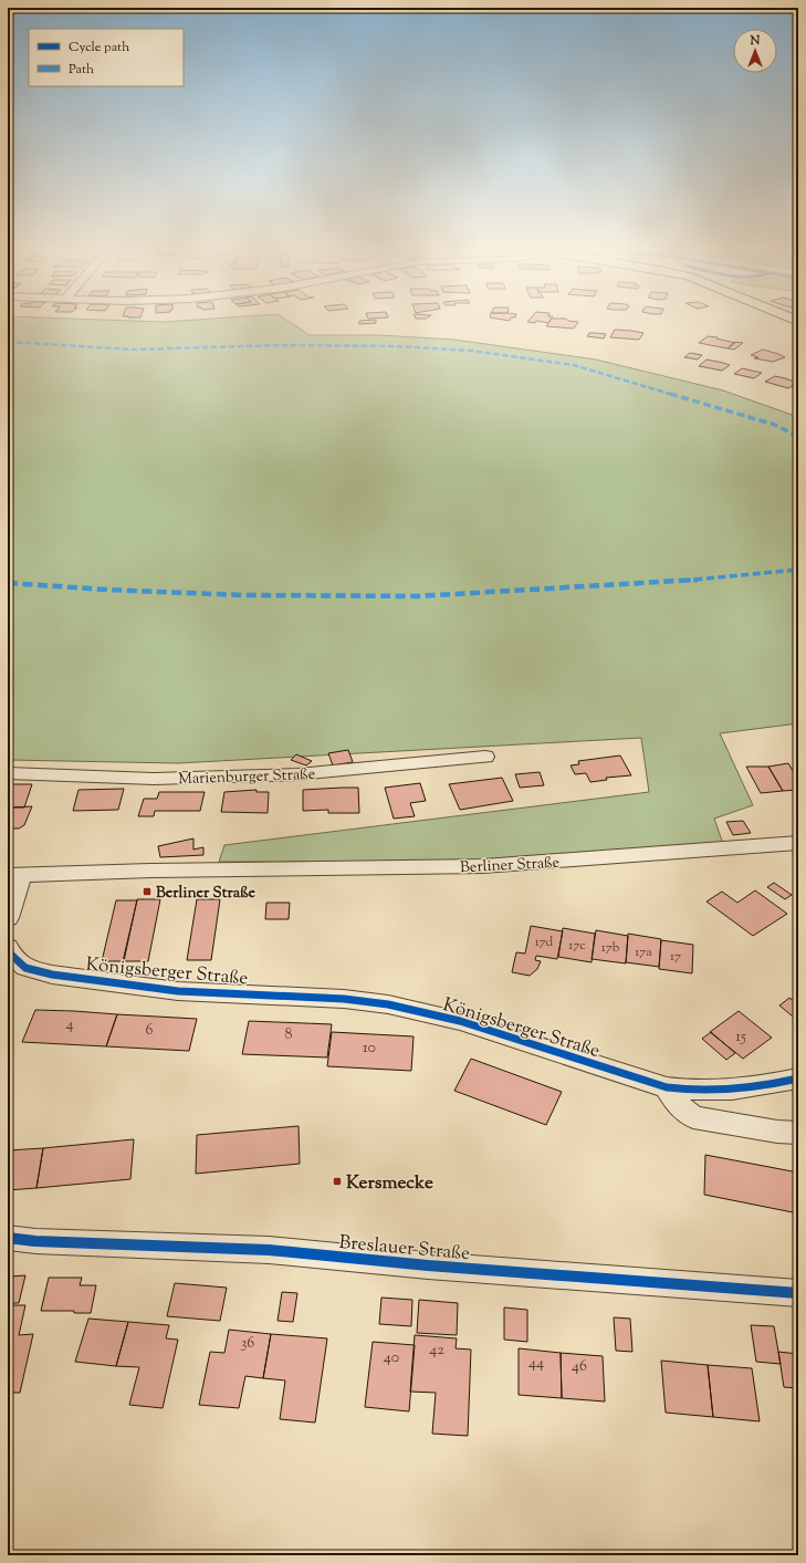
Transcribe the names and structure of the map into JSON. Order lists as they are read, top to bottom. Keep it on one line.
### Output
{"streets":{"street":["Marienburger Straße","Berliner Straße","Königsberger Straße","Breslauer Straße"]},"places":{"transit":["Berliner Straße","Kersmecke"]},"house_numbers":["17d","17c","17b","17a","17","4","6","8","15","10","36","42","40","44","46"],"legend":["Cycle path","Path"],"north":"top"}
